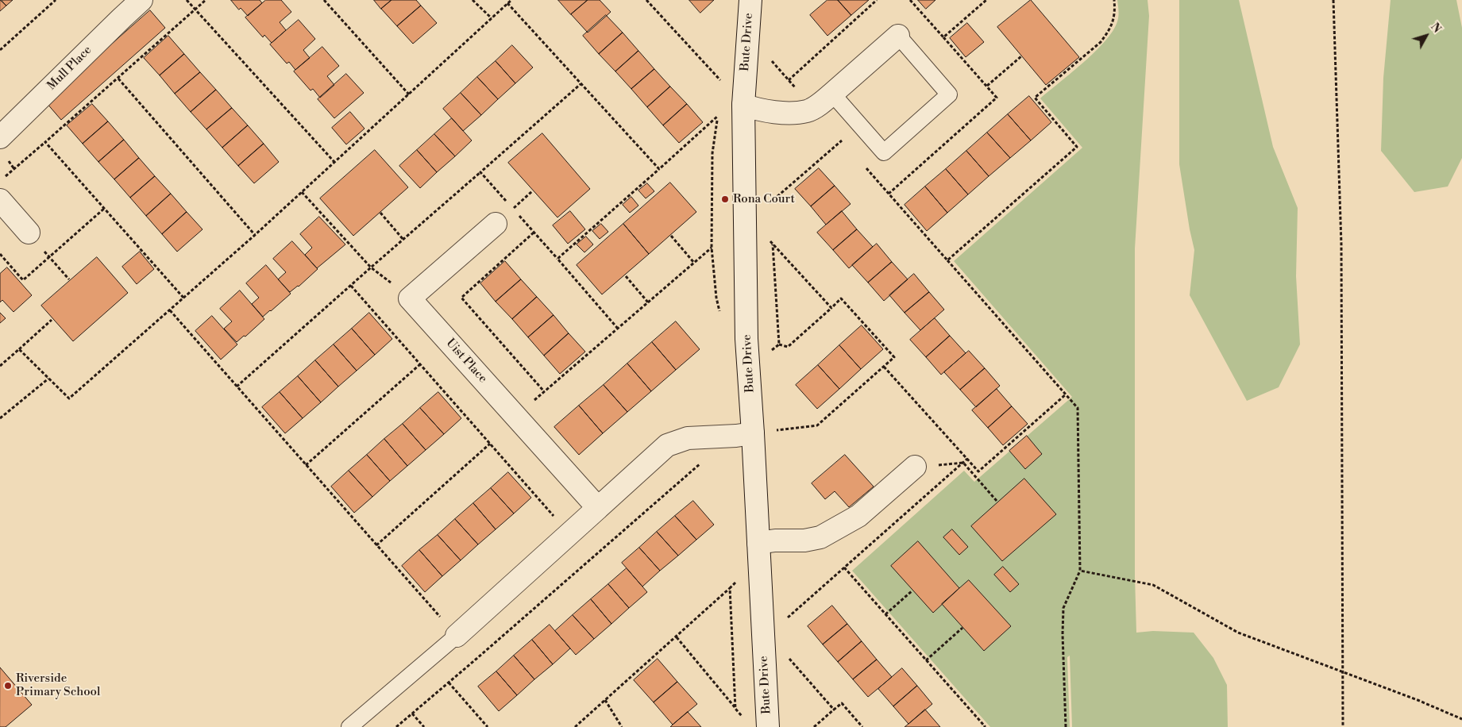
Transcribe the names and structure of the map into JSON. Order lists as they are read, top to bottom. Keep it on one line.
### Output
{"streets":{"street":["Bute Drive","Mull Place","Uist Place"]},"places":["Rona Court","Riverside Primary School"],"north":"top right"}
